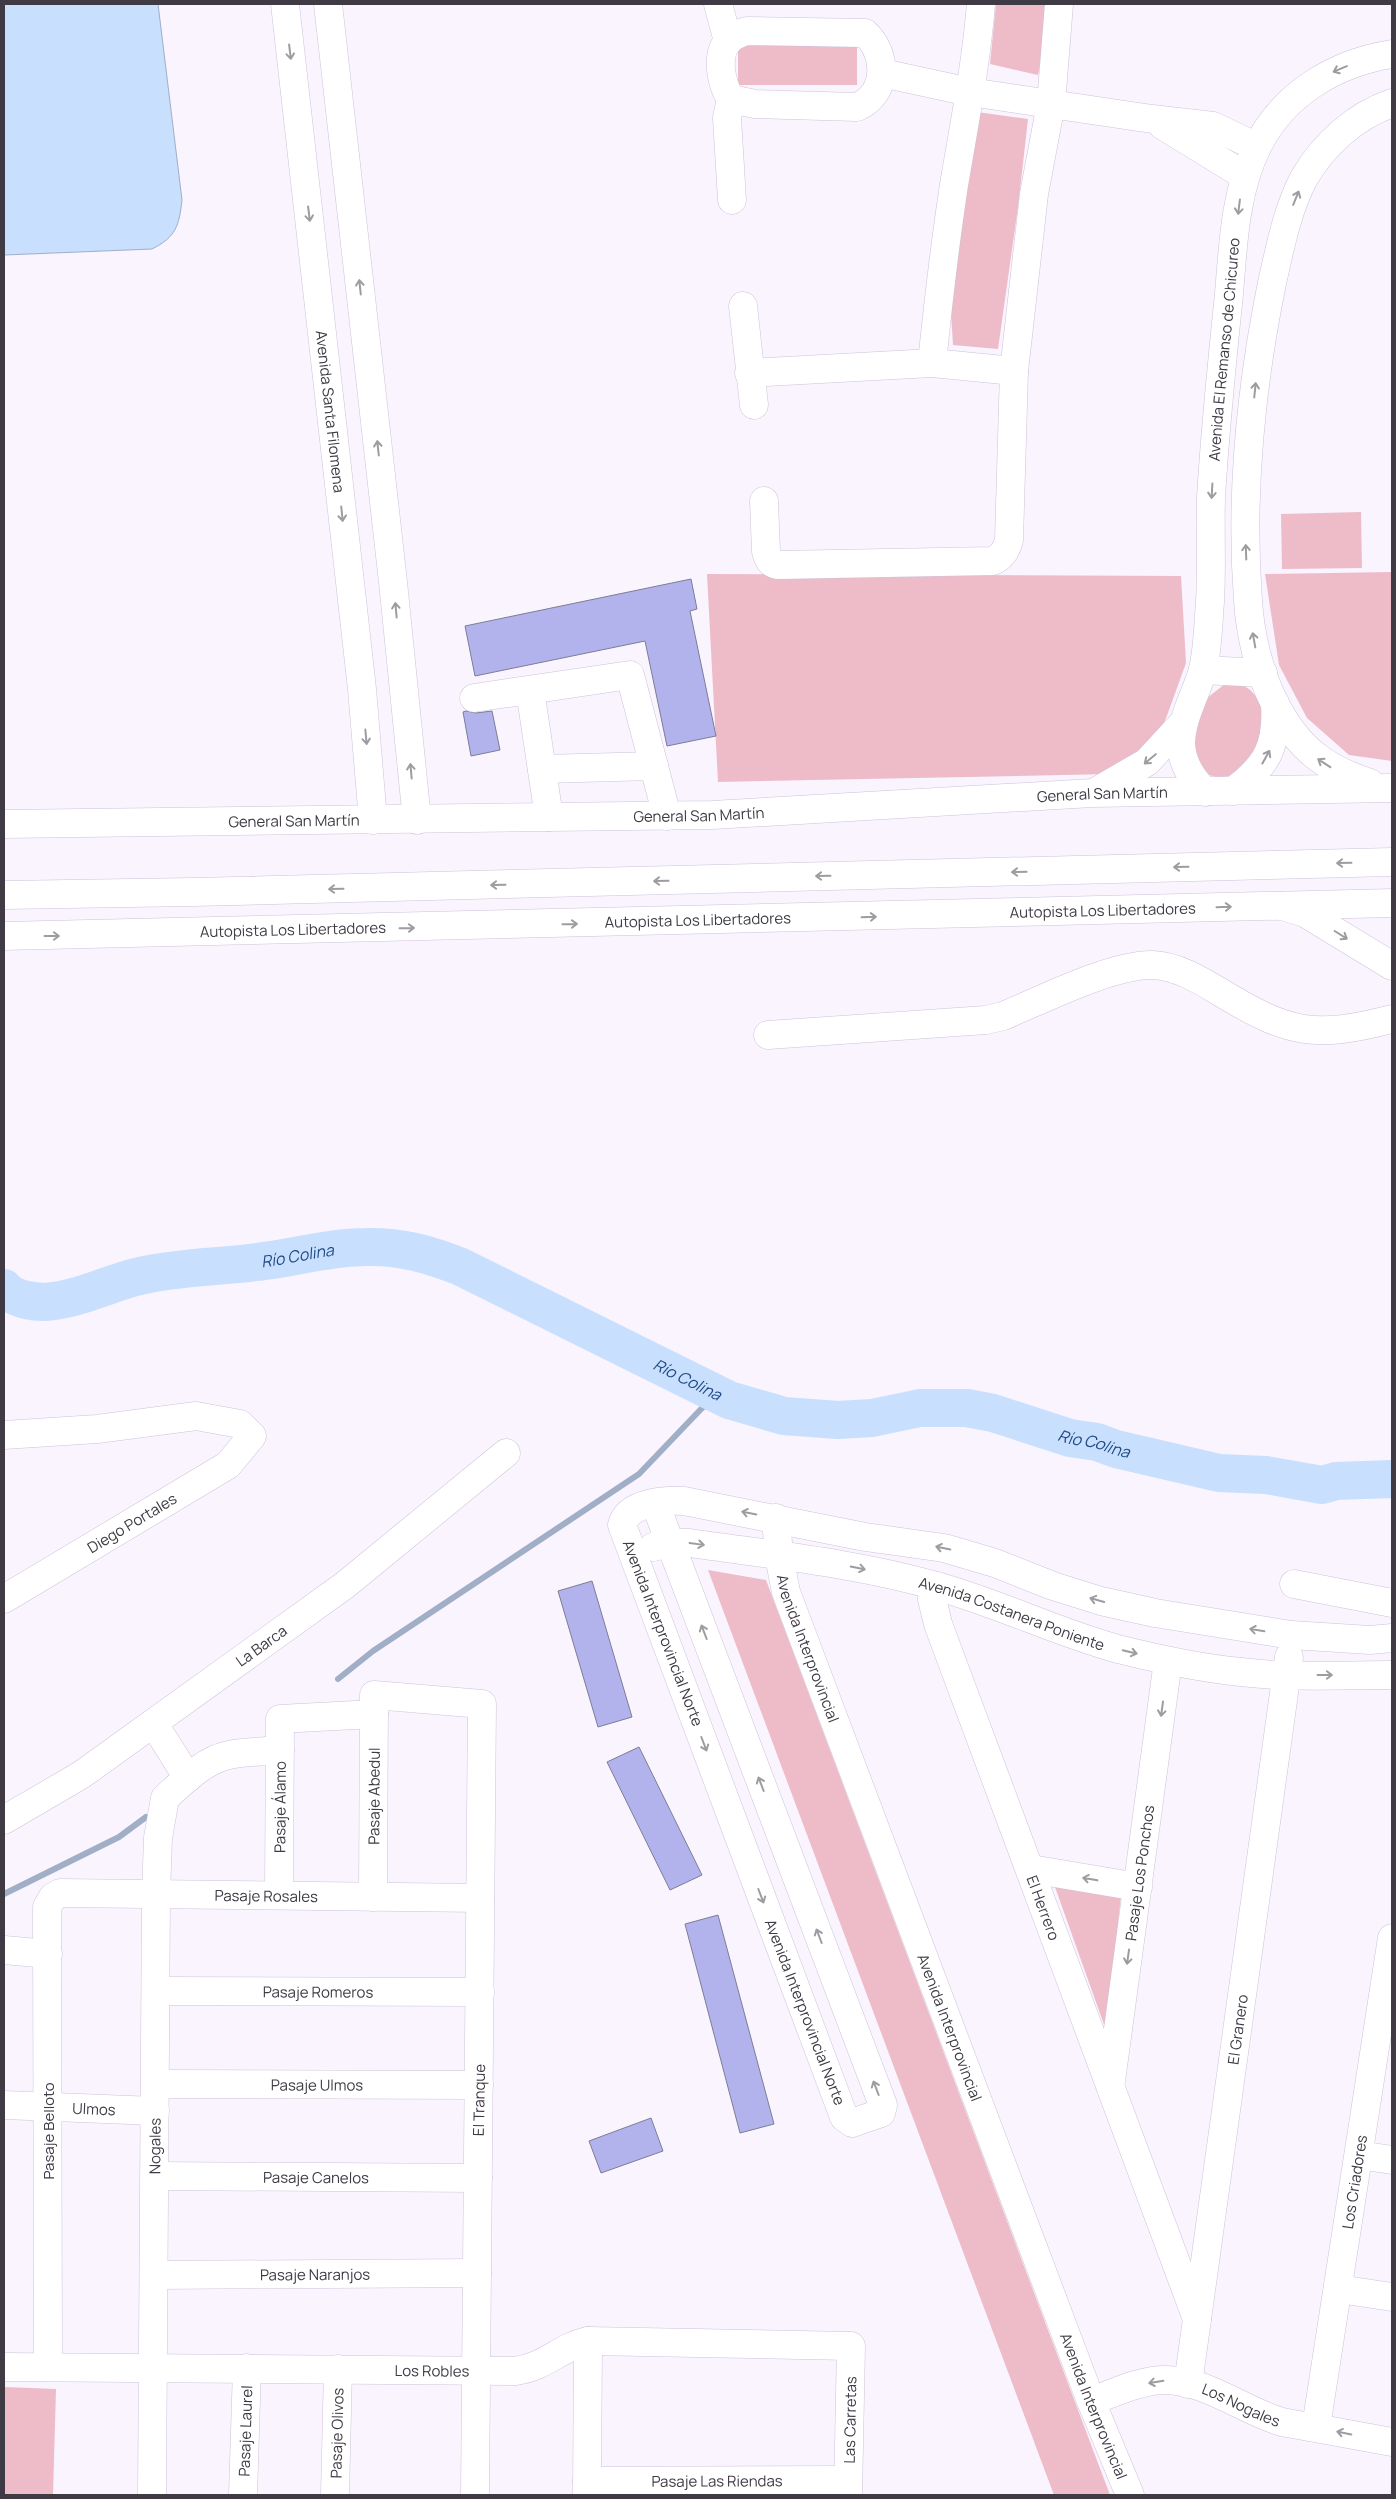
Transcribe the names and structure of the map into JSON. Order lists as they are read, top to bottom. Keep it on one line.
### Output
{"streets":{"main road":["Avenida El Remanso de Chicureo","Avenida Santa Filomena","General San Martín","Autopista Los Libertadores","Diego Portales","Avenida Costanera Poniente","Avenida Interprovincial Norte","La Barca","Avenida Interprovincial","Pasaje Abedul","Pasaje Álamo","Pasaje Los Ponchos","Pasaje Rosales","El Herrero","Pasaje Romeros","El Granero","Pasaje Ulmos","El Tranque","Ulmos","Pasaje Belloto","Nogales","Pasaje Canelos","Los Criadores","Pasaje Naranjos","Los Robles","Los Nogales","Las Carretas","Pasaje Laurel","Pasaje Olivos","Pasaje Las Riendas"]},"crossings":[["Avenida El Remanso de Chicureo","General San Martín"],["Avenida Santa Filomena","General San Martín"],["Avenida Costanera Poniente","Avenida Interprovincial Norte"],["Avenida Costanera Poniente","Avenida Interprovincial"],["Avenida Costanera Poniente","Pasaje Los Ponchos"],["Avenida Costanera Poniente","El Herrero"],["Avenida Costanera Poniente","El Granero"],["Avenida Interprovincial","Los Nogales"],["Pasaje Abedul","Pasaje Álamo"],["Pasaje Abedul","Pasaje Rosales"],["Pasaje Abedul","El Tranque"],["Pasaje Álamo","Pasaje Rosales"],["Pasaje Álamo","El Tranque"],["Pasaje Los Ponchos","El Herrero"],["Pasaje Rosales","El Tranque"],["Pasaje Rosales","Pasaje Belloto"],["Pasaje Rosales","Nogales"],["El Herrero","El Granero"],["Pasaje Romeros","El Tranque"],["Pasaje Romeros","Nogales"],["El Granero","Los Nogales"],["Pasaje Ulmos","El Tranque"],["Pasaje Ulmos","Nogales"],["El Tranque","Pasaje Canelos"],["El Tranque","Pasaje Naranjos"],["El Tranque","Los Robles"],["Ulmos","Pasaje Belloto"],["Ulmos","Nogales"],["Pasaje Belloto","Los Robles"],["Nogales","Pasaje Canelos"],["Nogales","Pasaje Naranjos"],["Nogales","Los Robles"],["Los Criadores","Los Nogales"],["Los Robles","Las Carretas"],["Los Robles","Pasaje Laurel"],["Los Robles","Pasaje Olivos"],["Las Carretas","Pasaje Las Riendas"]],"one_way":["Pasaje Los Ponchos"],"water":["Río Colina"]}
